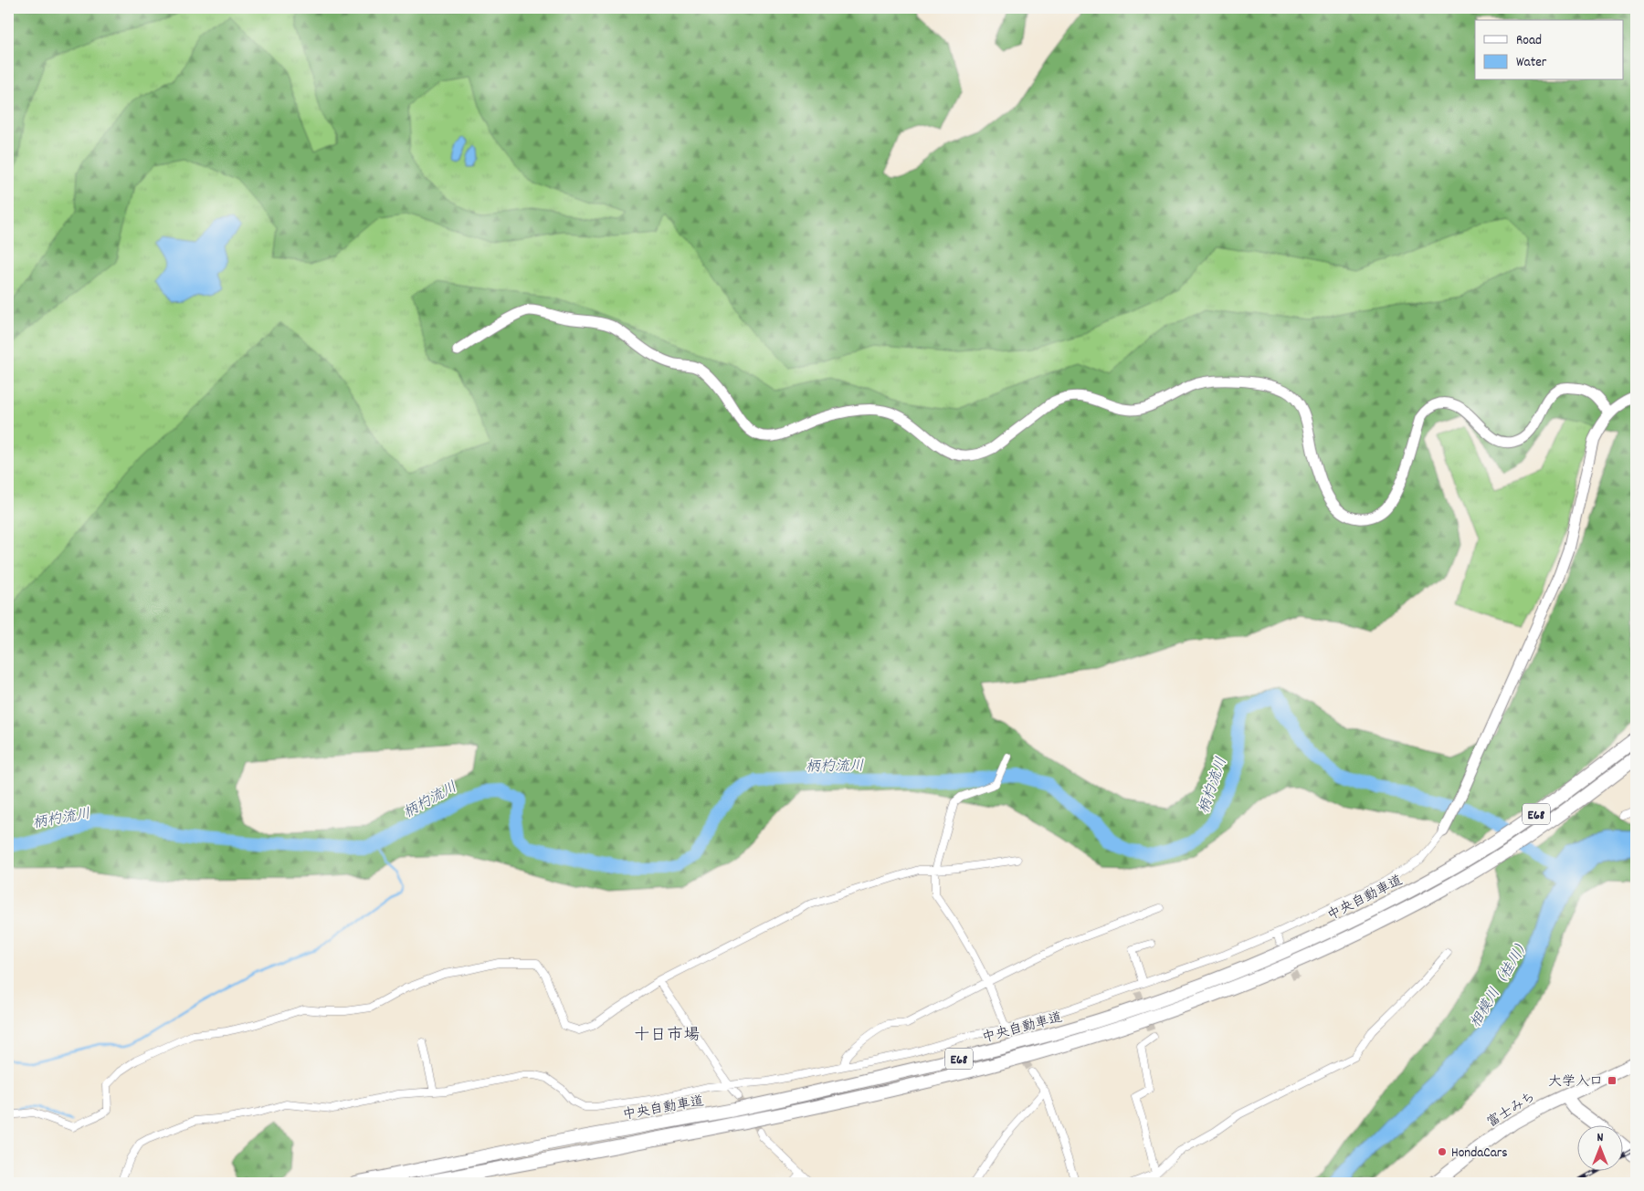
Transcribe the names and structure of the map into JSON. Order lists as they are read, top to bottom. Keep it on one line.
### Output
{"streets":{"highway":["E68","中央自動車道","富士みち"]},"districts":["十日市場"],"water":["柄杓流川","相模川（桂川）"],"places":{"transit":["大学入口"],"other":["HondaCars"]},"legend":["Road","Water"],"north":"top"}
